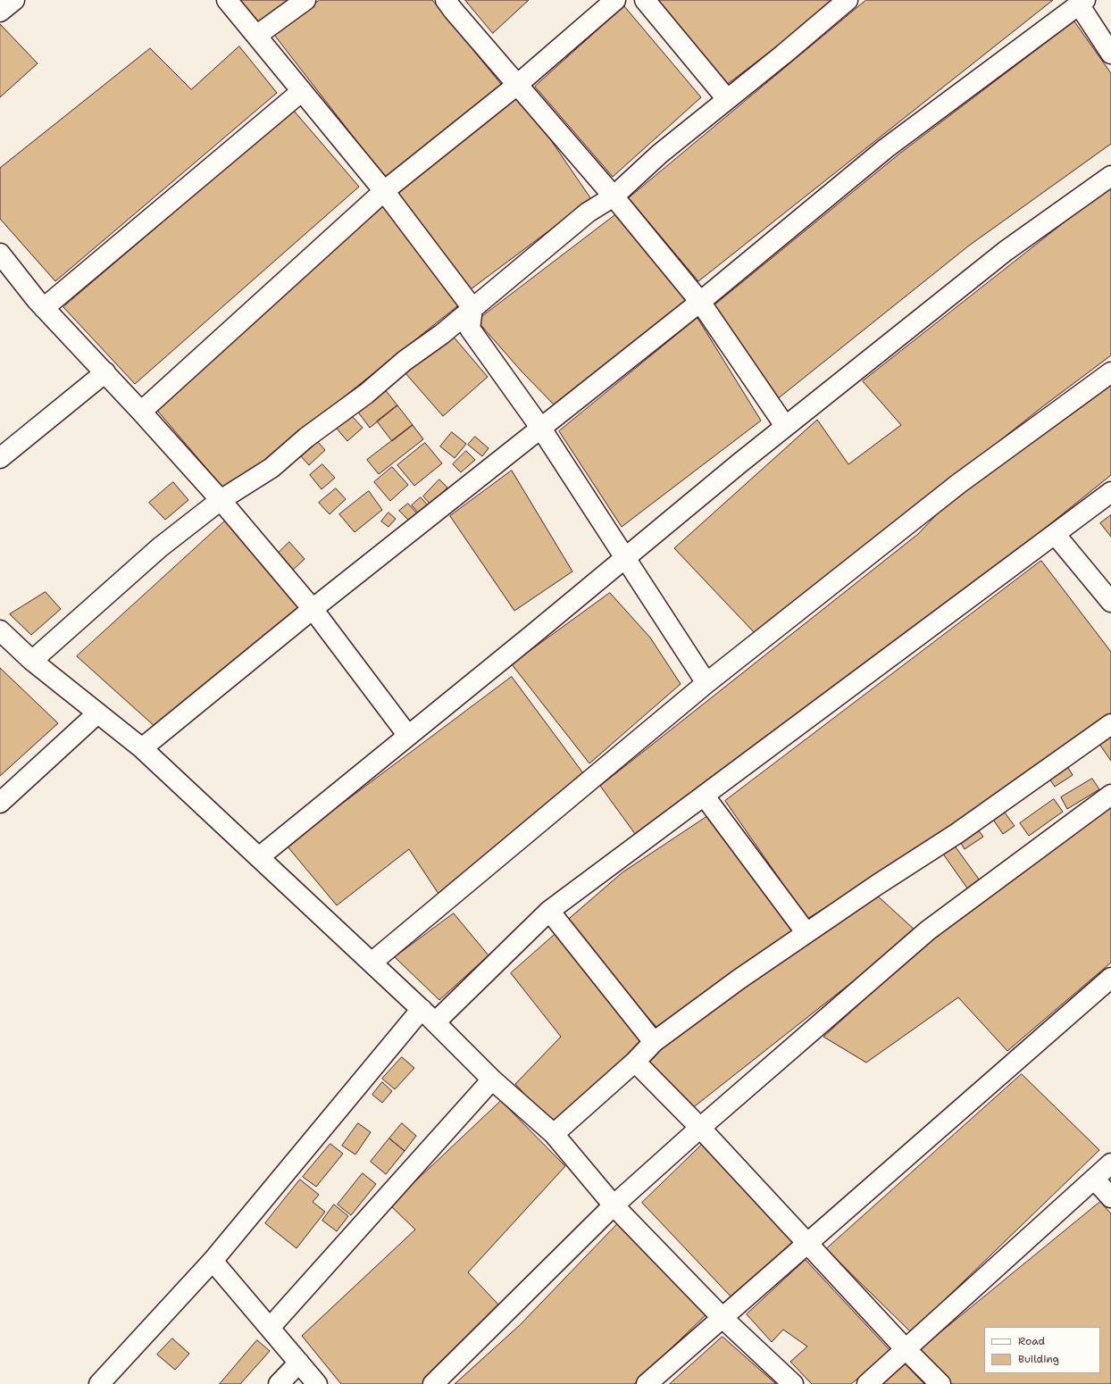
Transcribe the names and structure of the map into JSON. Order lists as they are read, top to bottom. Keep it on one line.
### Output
{"legend":["Road","Building"]}
